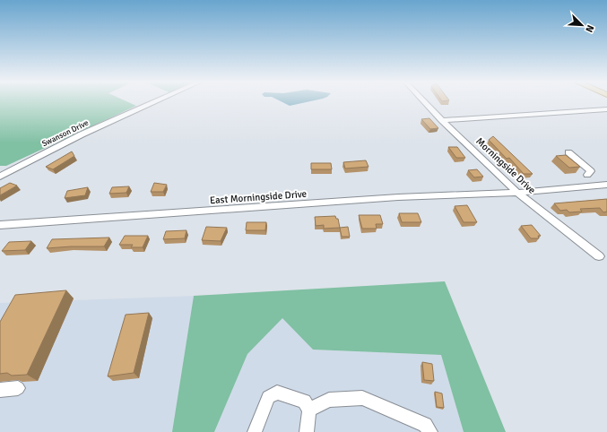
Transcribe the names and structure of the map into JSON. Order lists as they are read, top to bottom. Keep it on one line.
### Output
{"streets":{"street":["Swanson Drive","Morningside Drive","East Morningside Drive"]},"crossings":[["Morningside Drive","East Morningside Drive"]],"north":"bottom right"}
